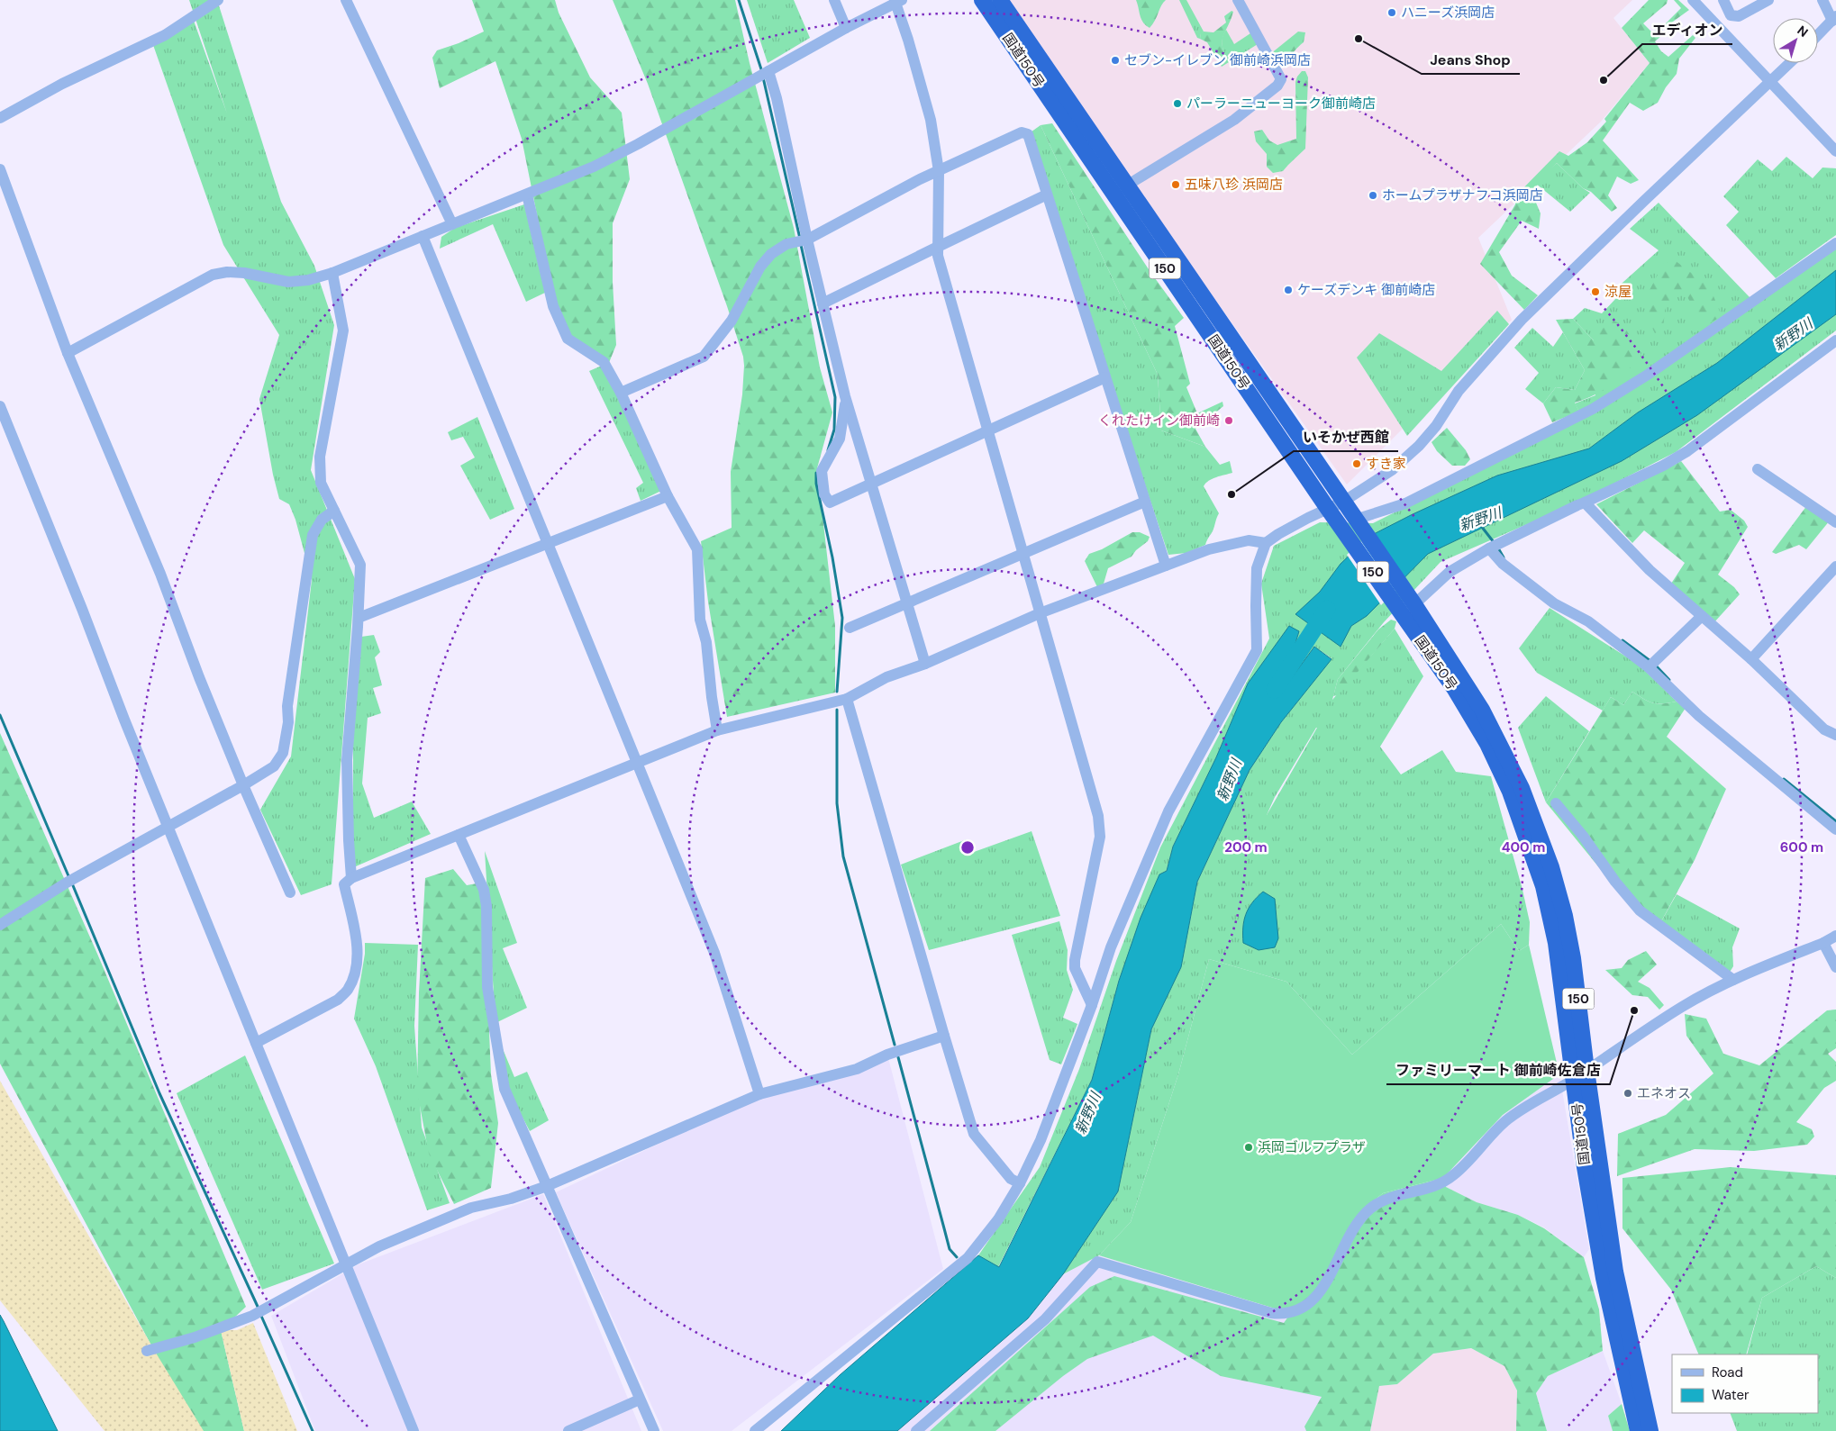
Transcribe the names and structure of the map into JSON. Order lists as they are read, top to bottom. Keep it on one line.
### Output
{"streets":{"highway":["国道150号","150"]},"water":["新野川"],"places":["ハニーズ浜岡店","Jeans Shop","セブン-イレブン 御前崎浜岡店","エディオン","パーラーニューヨーク御前崎店","五味八珍 浜岡店","ホームプラザナフコ浜岡店","ケーズデンキ 御前崎店","涼屋","くれたけイン御前崎","すき家","いそかぜ西館","ファミリーマート 御前崎佐倉店","エネオス","浜岡ゴルフプラザ"],"legend":["Road","Water"],"north":"top right","rings":["200 m","400 m","600 m"]}
